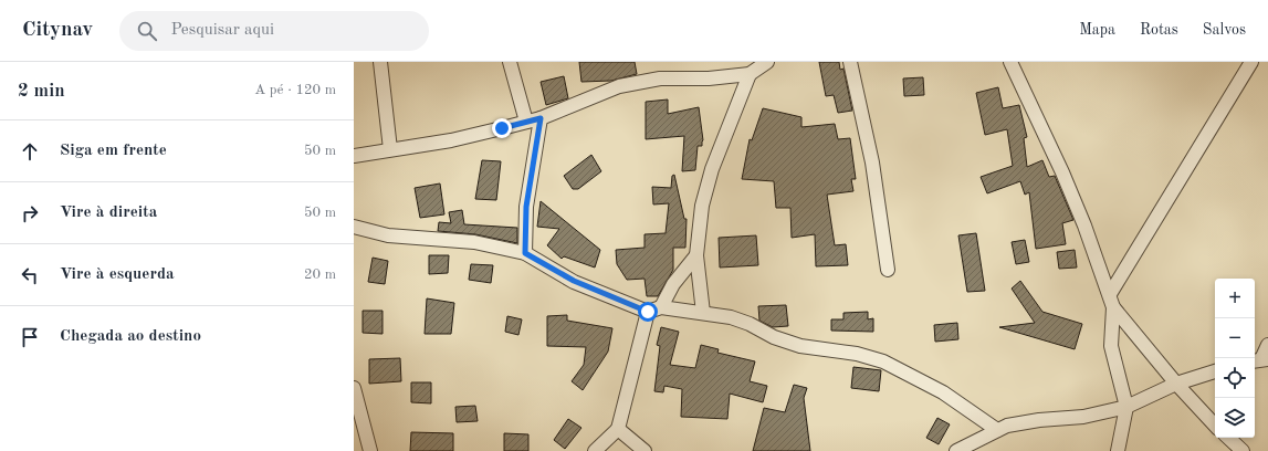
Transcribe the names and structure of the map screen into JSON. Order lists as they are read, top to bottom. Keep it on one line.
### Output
{"page":{"header":"Citynav","search":"Pesquisar aqui","nav":["Mapa","Rotas","Salvos"],"heading":["2 min","A pé · 120 m"],"list":[["Siga em frente","50 m"],["Vire à direita","50 m"],["Vire à esquerda","20 m"],"Chegada ao destino"],"map_buttons":["+","−"]}}
